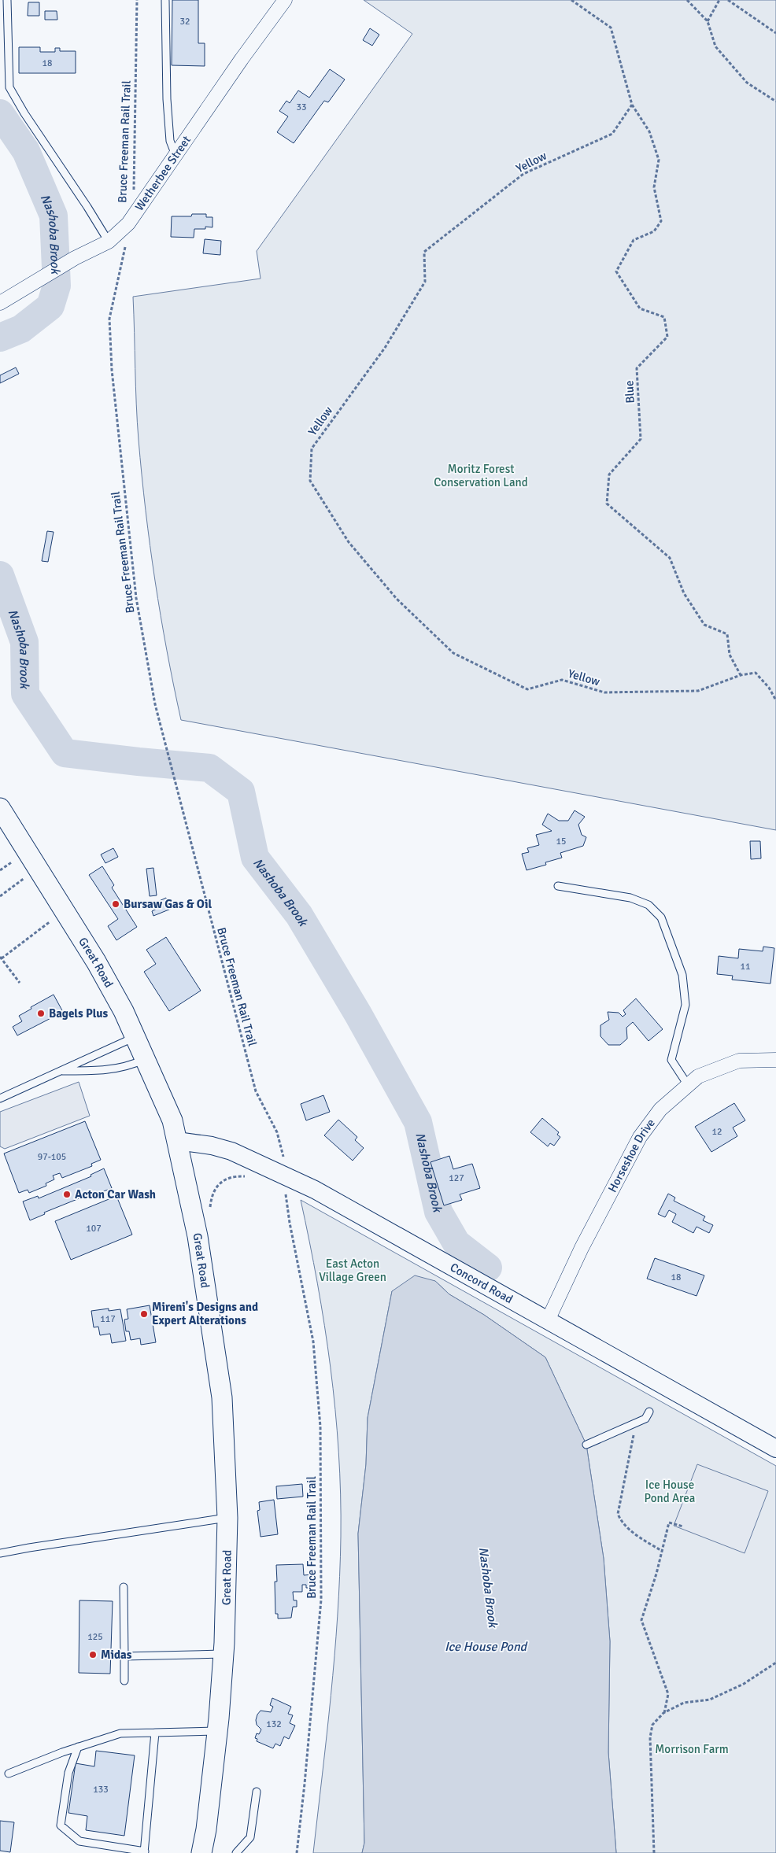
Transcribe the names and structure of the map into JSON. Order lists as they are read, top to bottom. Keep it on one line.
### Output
{"streets":{"main road":["Great Road"],"street":["Wetherbee Street","Horseshoe Drive","Concord Road"],"path":["Bruce Freeman Rail Trail","Yellow","Blue"]},"crossings":[["Bruce Freeman Rail Trail","Wetherbee Street"],["Yellow","Blue"],["Great Road","Concord Road"],["Horseshoe Drive","Concord Road"]],"water":["Nashoba Brook","Ice House Pond"],"parks":["Moritz Forest Conservation Land","East Acton Village Green","Ice House Pond Area","Morrison Farm"],"places":["Bursaw Gas & Oil","Bagels Plus","Acton Car Wash","Mireni's Designs and Expert Alterations","Midas"],"house_numbers":["32","18","33","15","11","12","97-105","127","107","18","117","125","132","133"]}
